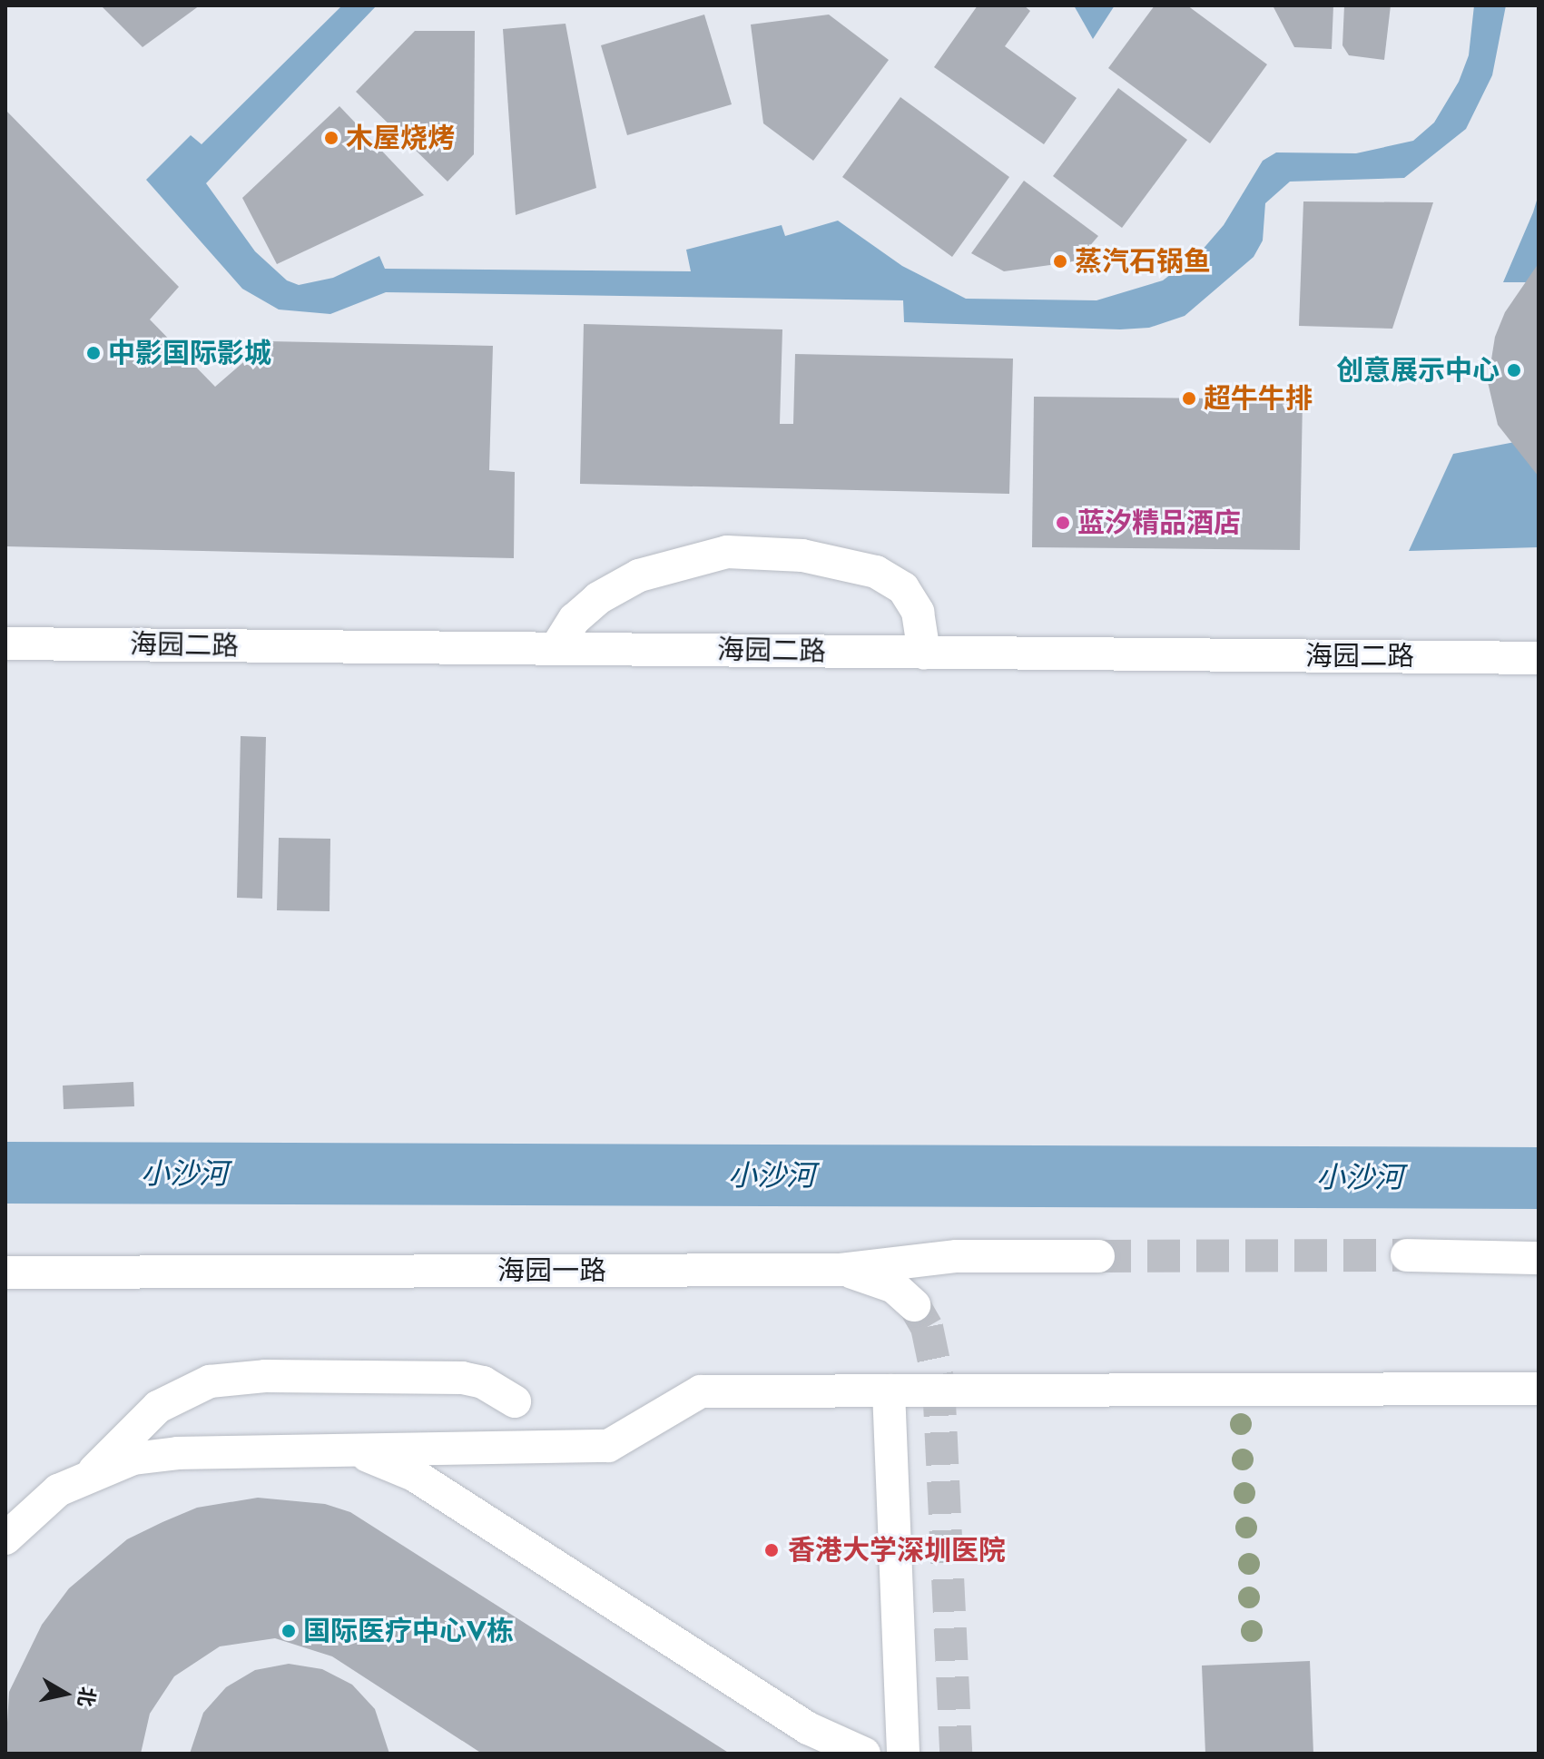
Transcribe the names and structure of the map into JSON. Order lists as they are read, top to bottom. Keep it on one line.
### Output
{"streets":{"street":["海园二路","海园一路"]},"water":["小沙河"],"places":["木屋烧烤","蒸汽石锅鱼","中影国际影城","创意展示中心","超牛牛排","蓝汐精品酒店","香港大学深圳医院","国际医疗中心V栋"],"north":"right"}
